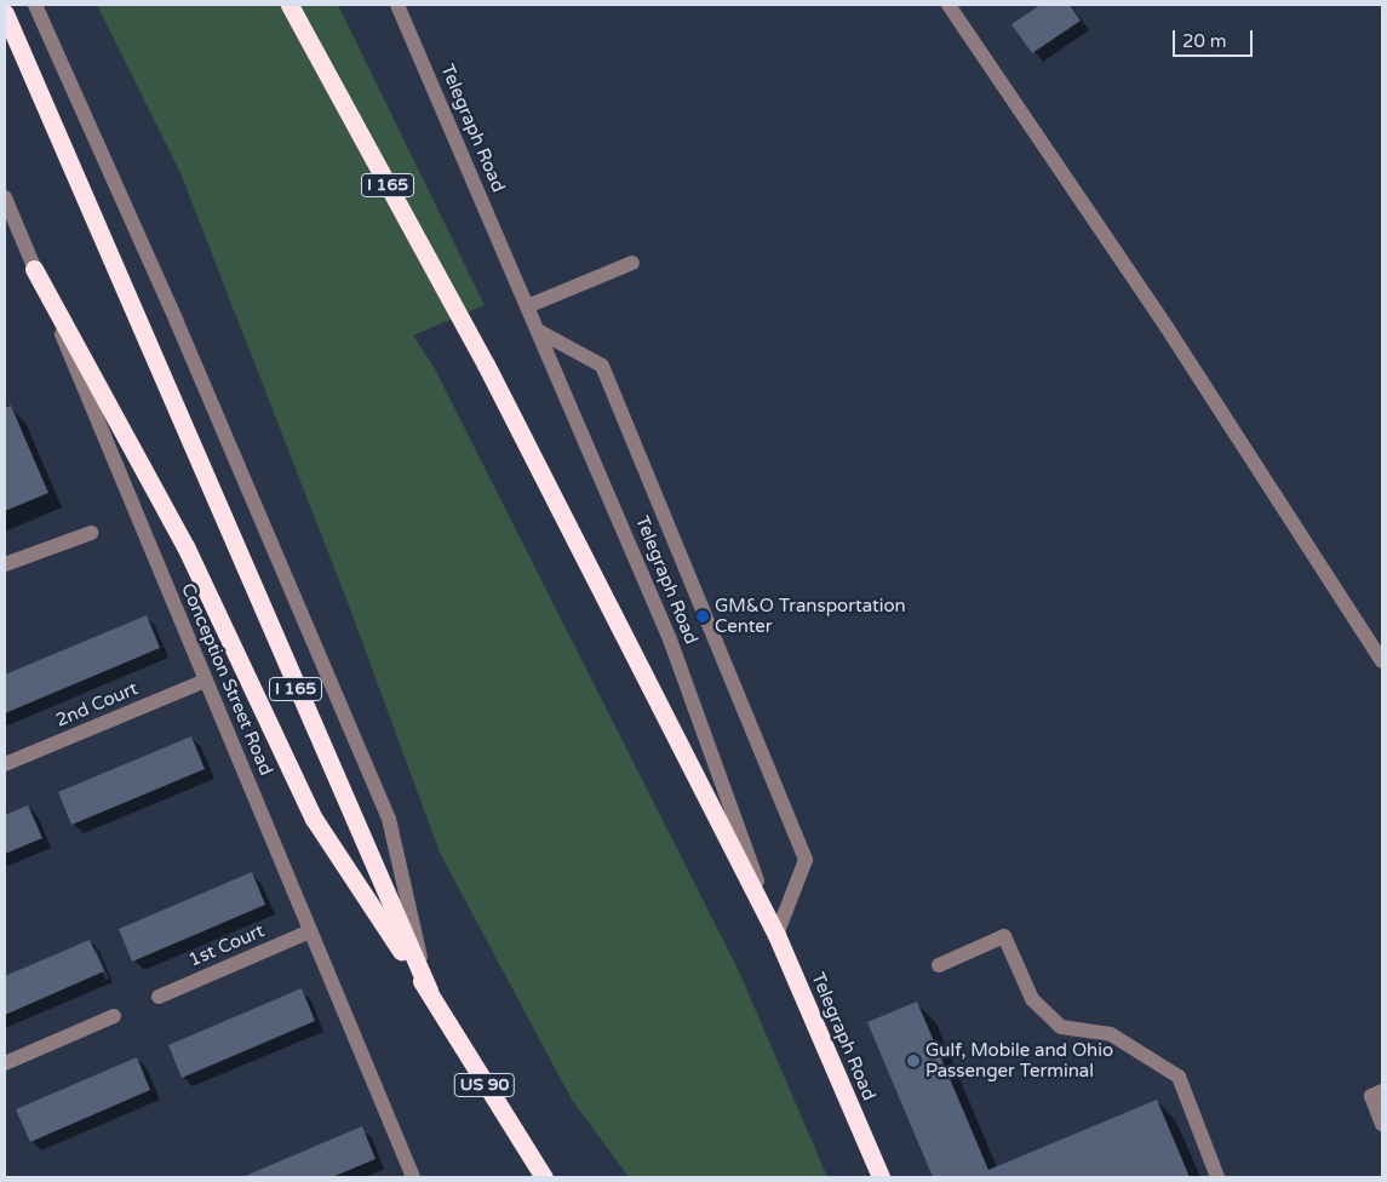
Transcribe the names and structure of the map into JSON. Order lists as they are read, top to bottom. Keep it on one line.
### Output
{"streets":{"highway":["Telegraph Road","I 165","US 90"],"street":["Conception Street Road","2nd Court","1st Court"]},"crossings":[["Telegraph Road","I 165"],["I 165","US 90"],["Conception Street Road","2nd Court"],["Conception Street Road","1st Court"]],"places":["GM&O Transportation Center","Gulf, Mobile and Ohio Passenger Terminal"],"scale_bar":"20 m"}
